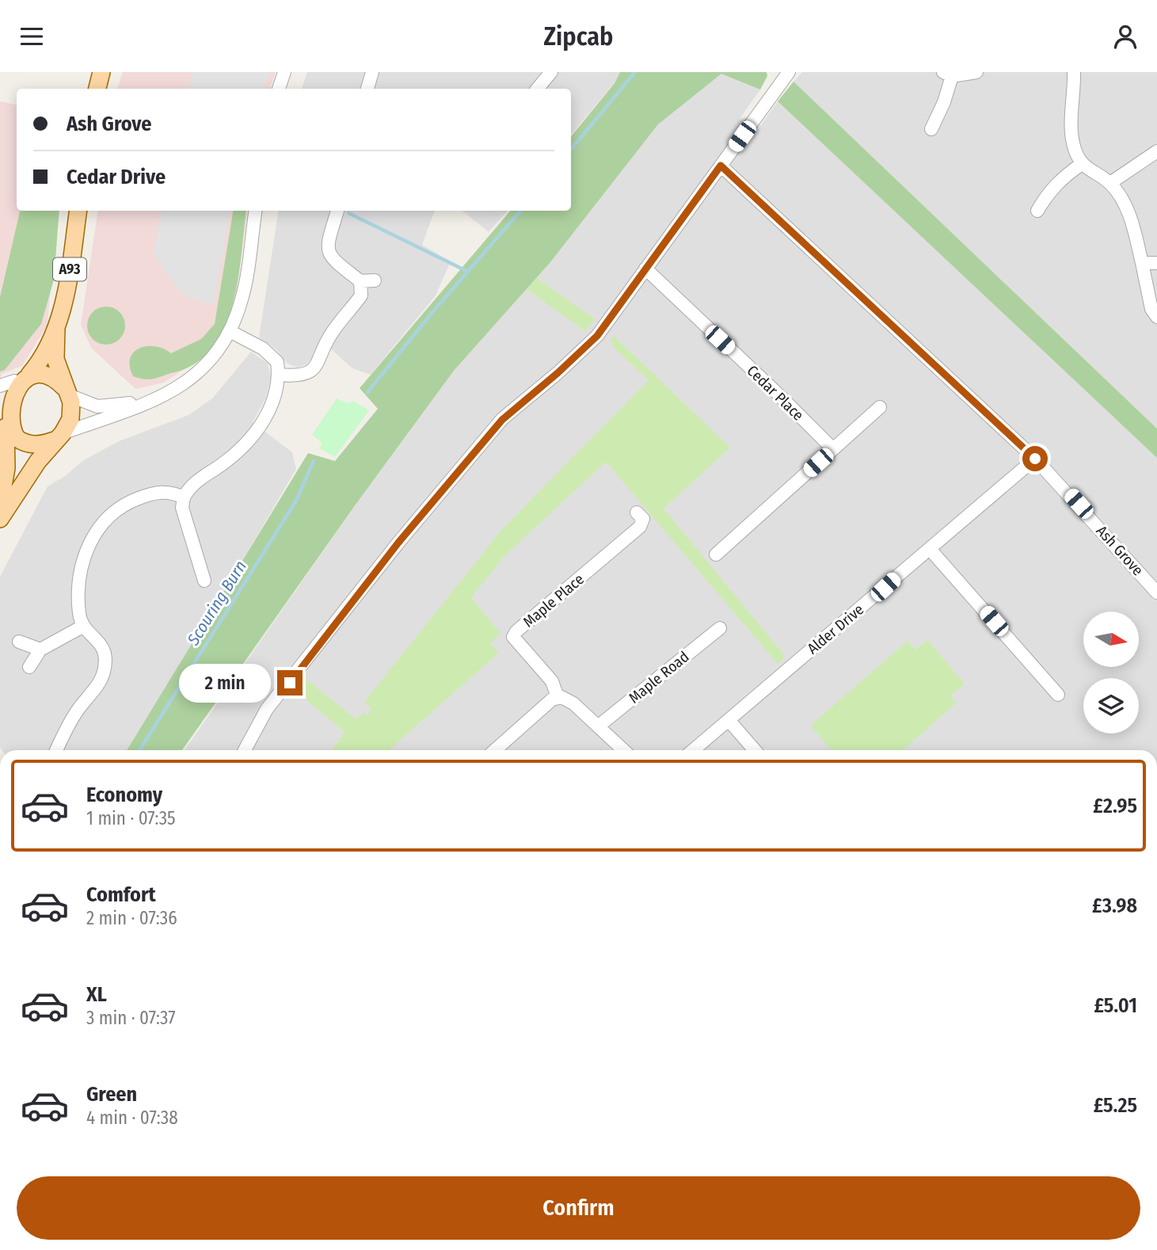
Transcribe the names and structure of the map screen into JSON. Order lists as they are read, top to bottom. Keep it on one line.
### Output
{"streets":{"main road":["A93"],"street":["Cedar Place","Ash Grove","Maple Place","Alder Drive","Maple Road"]},"crossings":[["Ash Grove","Alder Drive"]],"water":["Scouring Burn"],"north":"right","page":{"header":"Zipcab","banner":["Ash Grove","Cedar Drive"],"bubble":"2 min","list":[{"name":"Economy","note":"1 min · 07:35","value":"£2.95"},{"name":"Comfort","note":"2 min · 07:36","value":"£3.98"},{"name":"XL","note":"3 min · 07:37","value":"£5.01"},{"name":"Green","note":"4 min · 07:38","value":"£5.25"}],"buttons":"Confirm"}}
